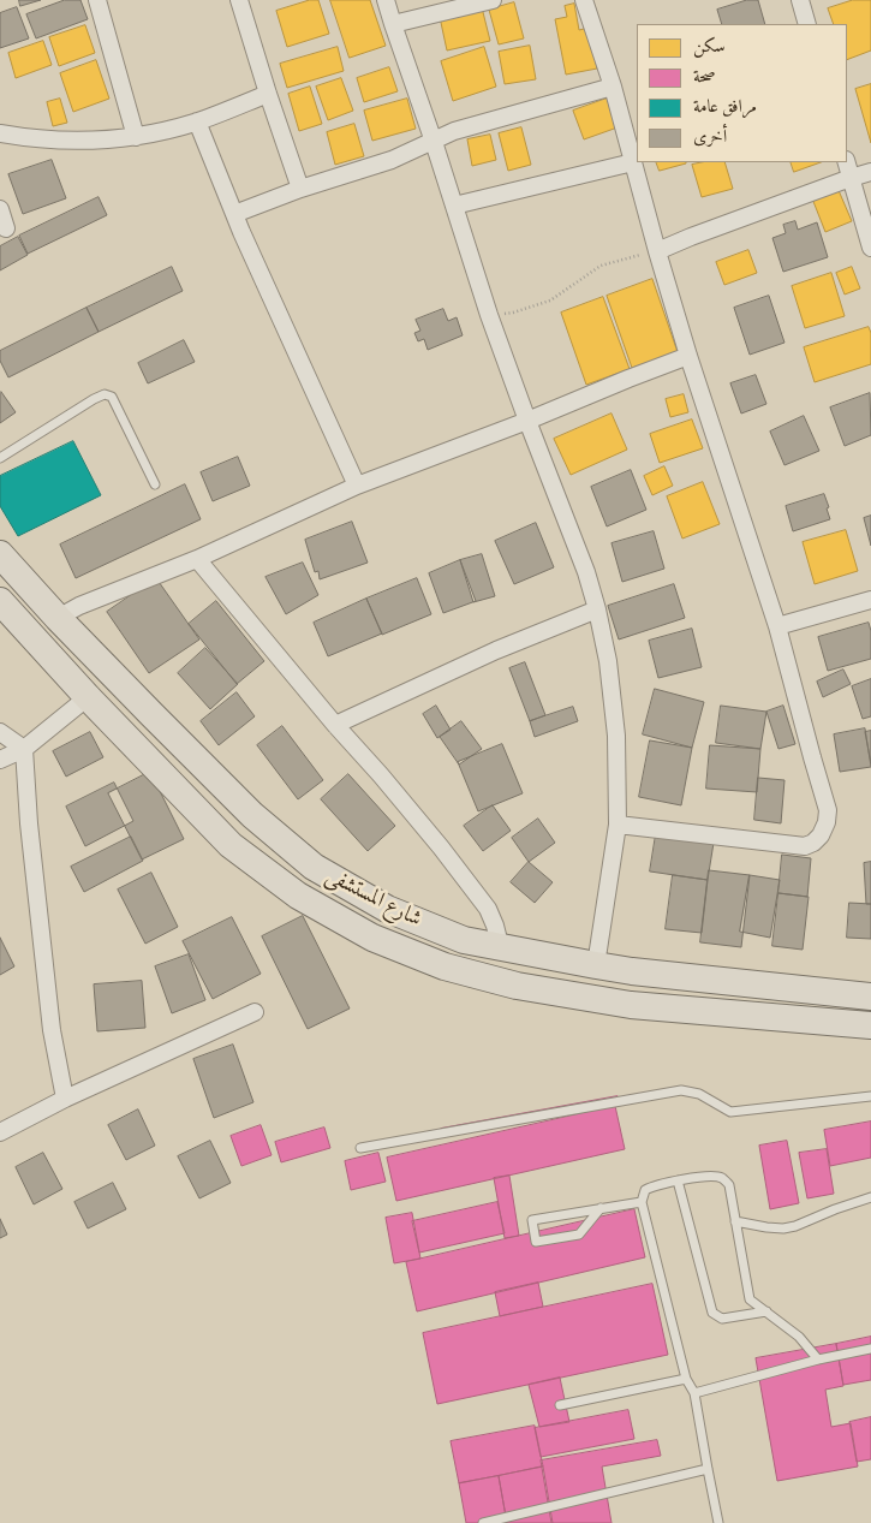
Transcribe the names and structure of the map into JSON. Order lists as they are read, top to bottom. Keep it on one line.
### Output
{"streets":{"main road":["شارع المستشفى"]},"legend":["سكن","صحة","مرافق عامة","أخرى"]}
